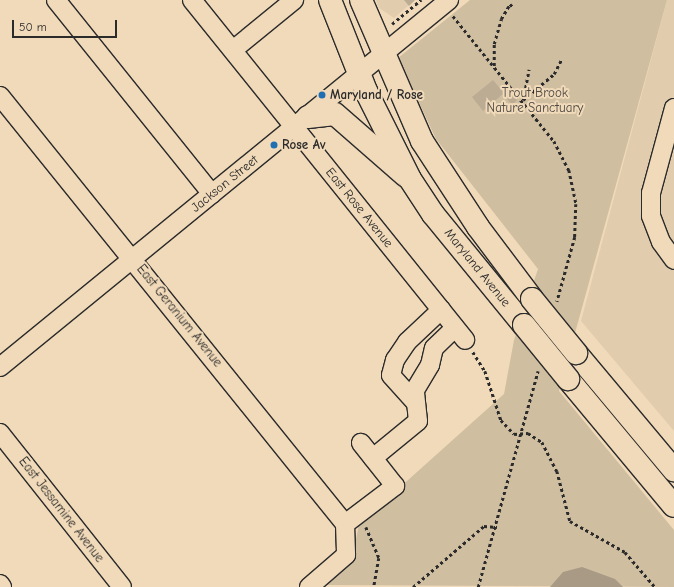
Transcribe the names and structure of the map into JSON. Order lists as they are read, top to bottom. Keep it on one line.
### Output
{"streets":{"main road":["Maryland Avenue"],"street":["Jackson Street","East Rose Avenue","East Geranium Avenue","East Jessamine Avenue"]},"crossings":[["Jackson Street","East Rose Avenue"],["Jackson Street","Maryland Avenue"],["Jackson Street","East Geranium Avenue"]],"parks":["Trout Brook Nature Sanctuary"],"places":["Maryland / Rose","Rose Av"],"scale_bar":"50 m"}
